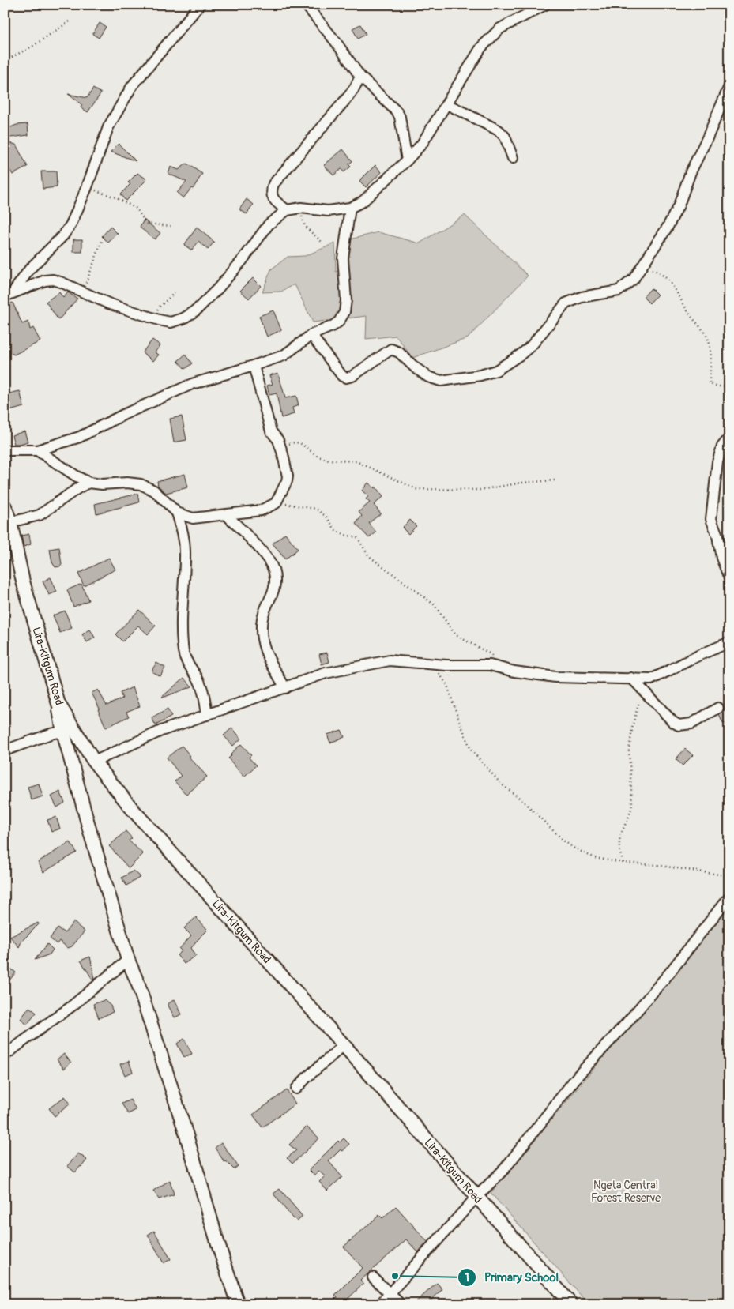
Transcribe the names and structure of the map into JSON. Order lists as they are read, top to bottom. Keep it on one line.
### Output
{"streets":{"main road":["Lira-Kitgum Road"]},"parks":["Ngeta Central Forest Reserve"],"places":["Primary School"]}
